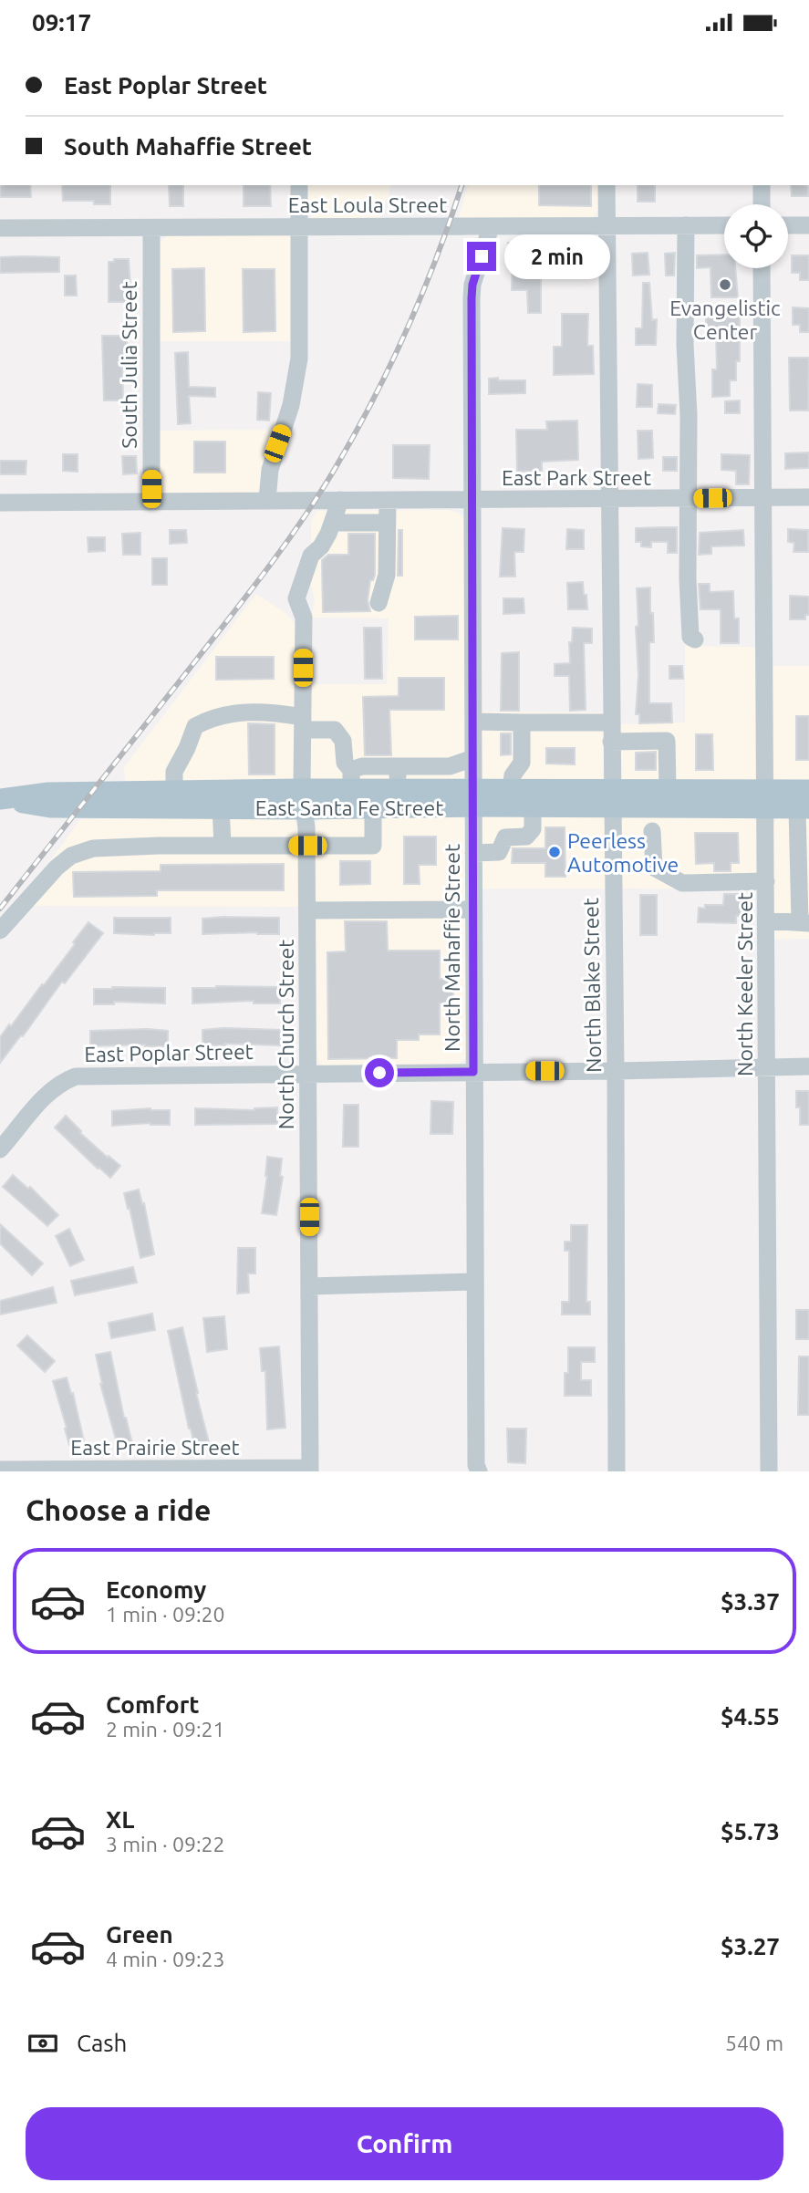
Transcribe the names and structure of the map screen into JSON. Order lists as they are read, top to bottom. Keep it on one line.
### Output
{"streets":{"main road":["East Santa Fe Street"],"street":["East Loula Street","South Julia Street","East Park Street","North Mahaffie Street","North Keeler Street","North Blake Street","North Church Street","East Poplar Street","East Prairie Street"]},"crossings":[["East Loula Street","South Julia Street"],["East Loula Street","North Mahaffie Street"],["East Loula Street","North Blake Street"],["South Julia Street","East Park Street"],["East Park Street","North Mahaffie Street"],["East Park Street","North Keeler Street"],["East Park Street","North Blake Street"],["East Santa Fe Street","North Mahaffie Street"],["East Santa Fe Street","North Keeler Street"],["East Santa Fe Street","North Blake Street"],["East Santa Fe Street","North Church Street"],["North Mahaffie Street","East Poplar Street"],["North Keeler Street","East Poplar Street"],["North Blake Street","East Poplar Street"],["North Church Street","East Poplar Street"],["North Church Street","East Prairie Street"]],"places":["Evangelistic Center","Peerless Automotive"],"page":{"status":"09:17","banner":["East Poplar Street","South Mahaffie Street"],"bubble":"2 min","heading":"Choose a ride","list":[{"name":"Economy","note":"1 min · 09:20","value":"$3.37"},{"name":"Comfort","note":"2 min · 09:21","value":"$4.55"},{"name":"XL","note":"3 min · 09:22","value":"$5.73"},{"name":"Green","note":"4 min · 09:23","value":"$3.27"}],"pay":["Cash","540 m"],"buttons":"Confirm"}}
